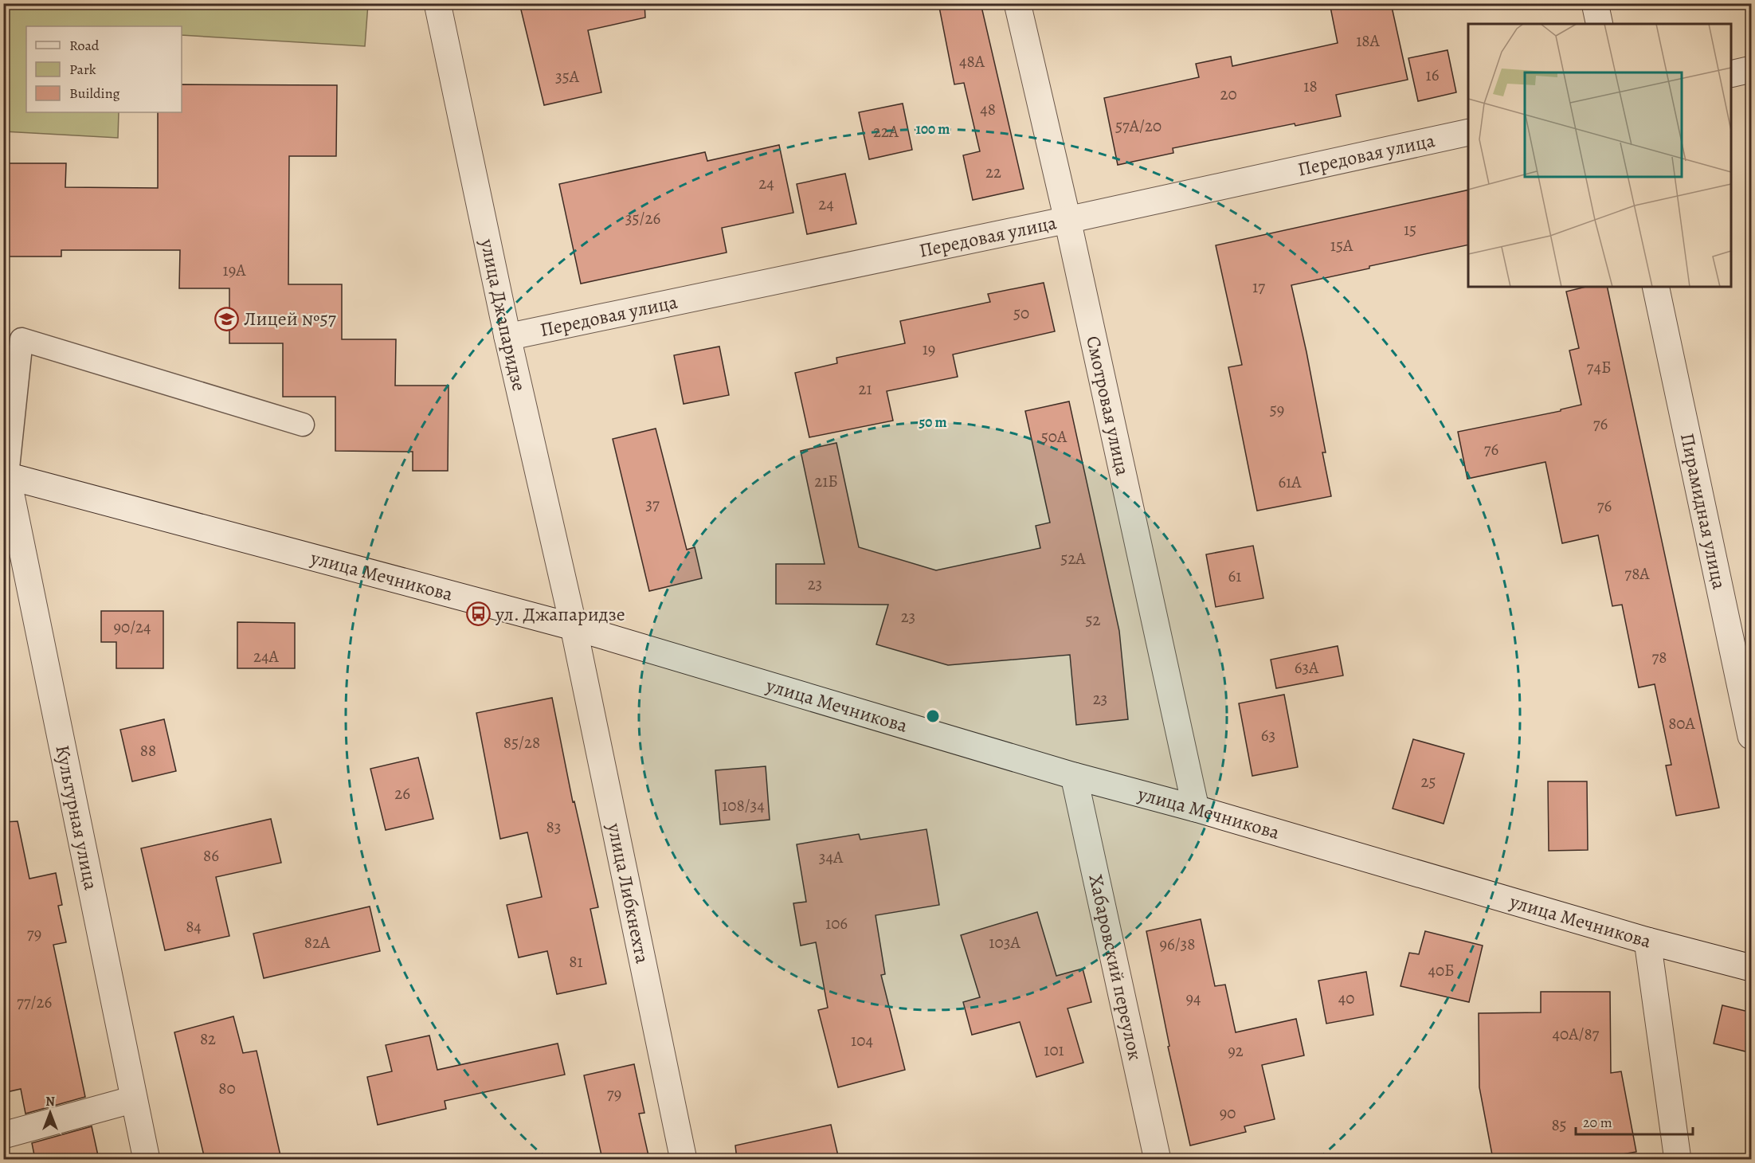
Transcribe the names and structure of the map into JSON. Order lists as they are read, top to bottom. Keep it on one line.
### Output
{"streets":{"street":["Передовая улица","улица Джапаридзе","Смотровая улица","Пирамидная улица","улица Мечникова","Культурная улица","улица Либкнехта","Хабаровский переулок"]},"crossings":[["Передовая улица","улица Джапаридзе"],["Передовая улица","Смотровая улица"],["улица Джапаридзе","улица Мечникова"],["улица Джапаридзе","улица Либкнехта"],["Смотровая улица","улица Мечникова"],["улица Мечникова","Культурная улица"],["улица Мечникова","улица Либкнехта"],["улица Мечникова","Хабаровский переулок"]],"places":{"school or university":["Лицей №57"],"bus stop":["ул. Джапаридзе"]},"house_numbers":["18А","48А","16","35А","18","20","48","57А/20","22А","22","24","24","35/26","15","15А","19А","17","50","19","74Б","21","59","76","50А","76","21Б","61А","37","76","52А","78А","61","23","23","52","90/24","24А","78","63А","23","80А","63","85/28","88","25","26","108/34","83","86","34А","106","84","79","82А","103А","96/38","81","40Б","94","40","77/26","40А/87","82","104","101","92","80","79","90","85"],"legend":["Road","Park","Building"],"scale_bar":"20 m","north":"top","rings":["100 m","50 m"]}
